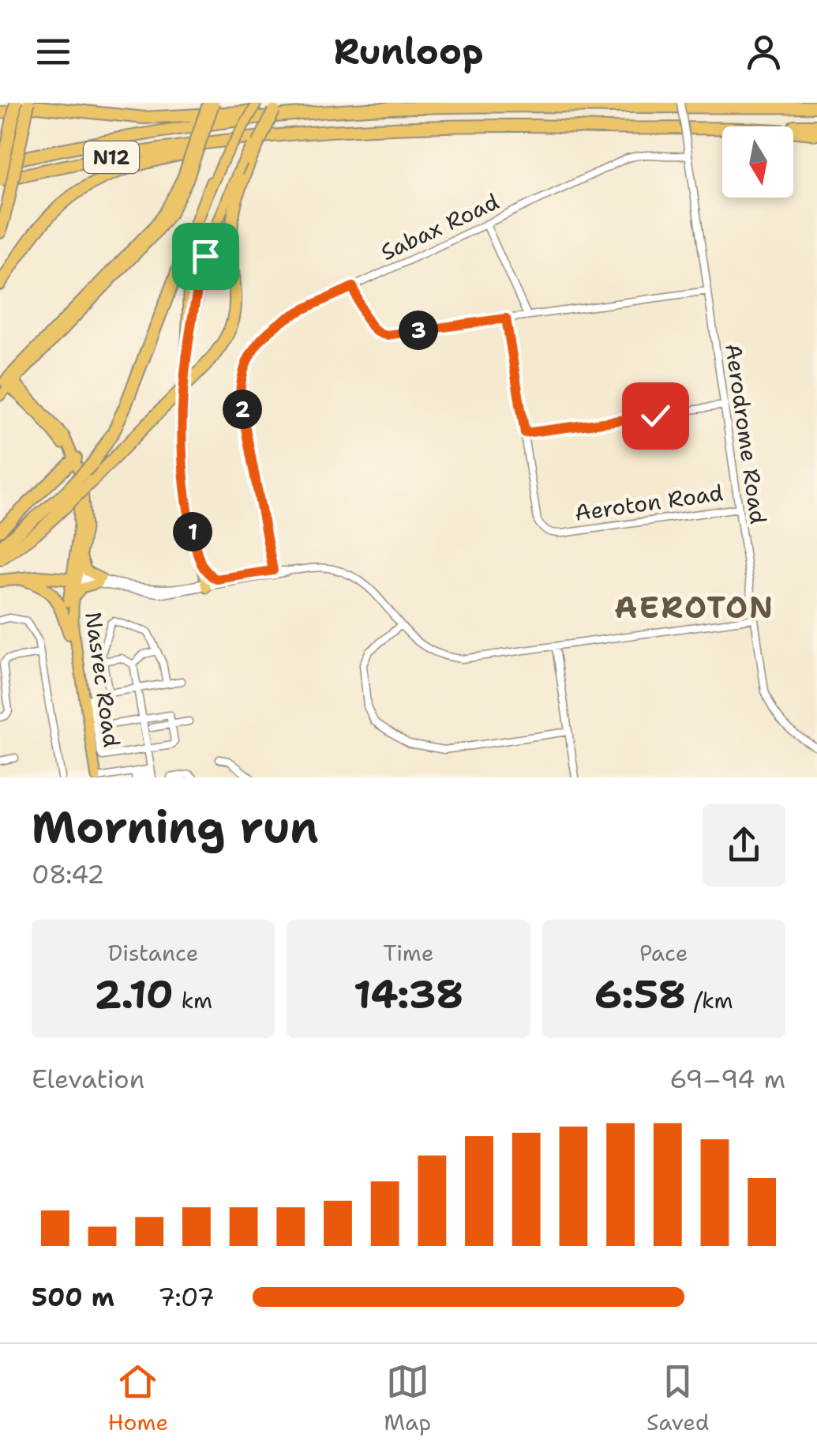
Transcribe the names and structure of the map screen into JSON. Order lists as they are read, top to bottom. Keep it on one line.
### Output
{"streets":{"highway":["N12"],"main road":["Nasrec Road"],"street":["Sabax Road","Aerodrome Road","Aeroton Road"]},"crossings":[["Sabax Road","Aerodrome Road"],["Aerodrome Road","Aeroton Road"]],"districts":["AEROTON"],"north":"bottom","page":{"header":"Runloop","pins":["3","2","1"],"heading":["Morning run","08:42"],"stats":[["Distance","2.10 km"],["Time","14:38"],["Pace","6:58 /km"]],"chart":["Elevation","69–94 m"],"list":[{"name":"500 m","note":"7:07"}],"tabs":["Home","Map","Saved"]}}
